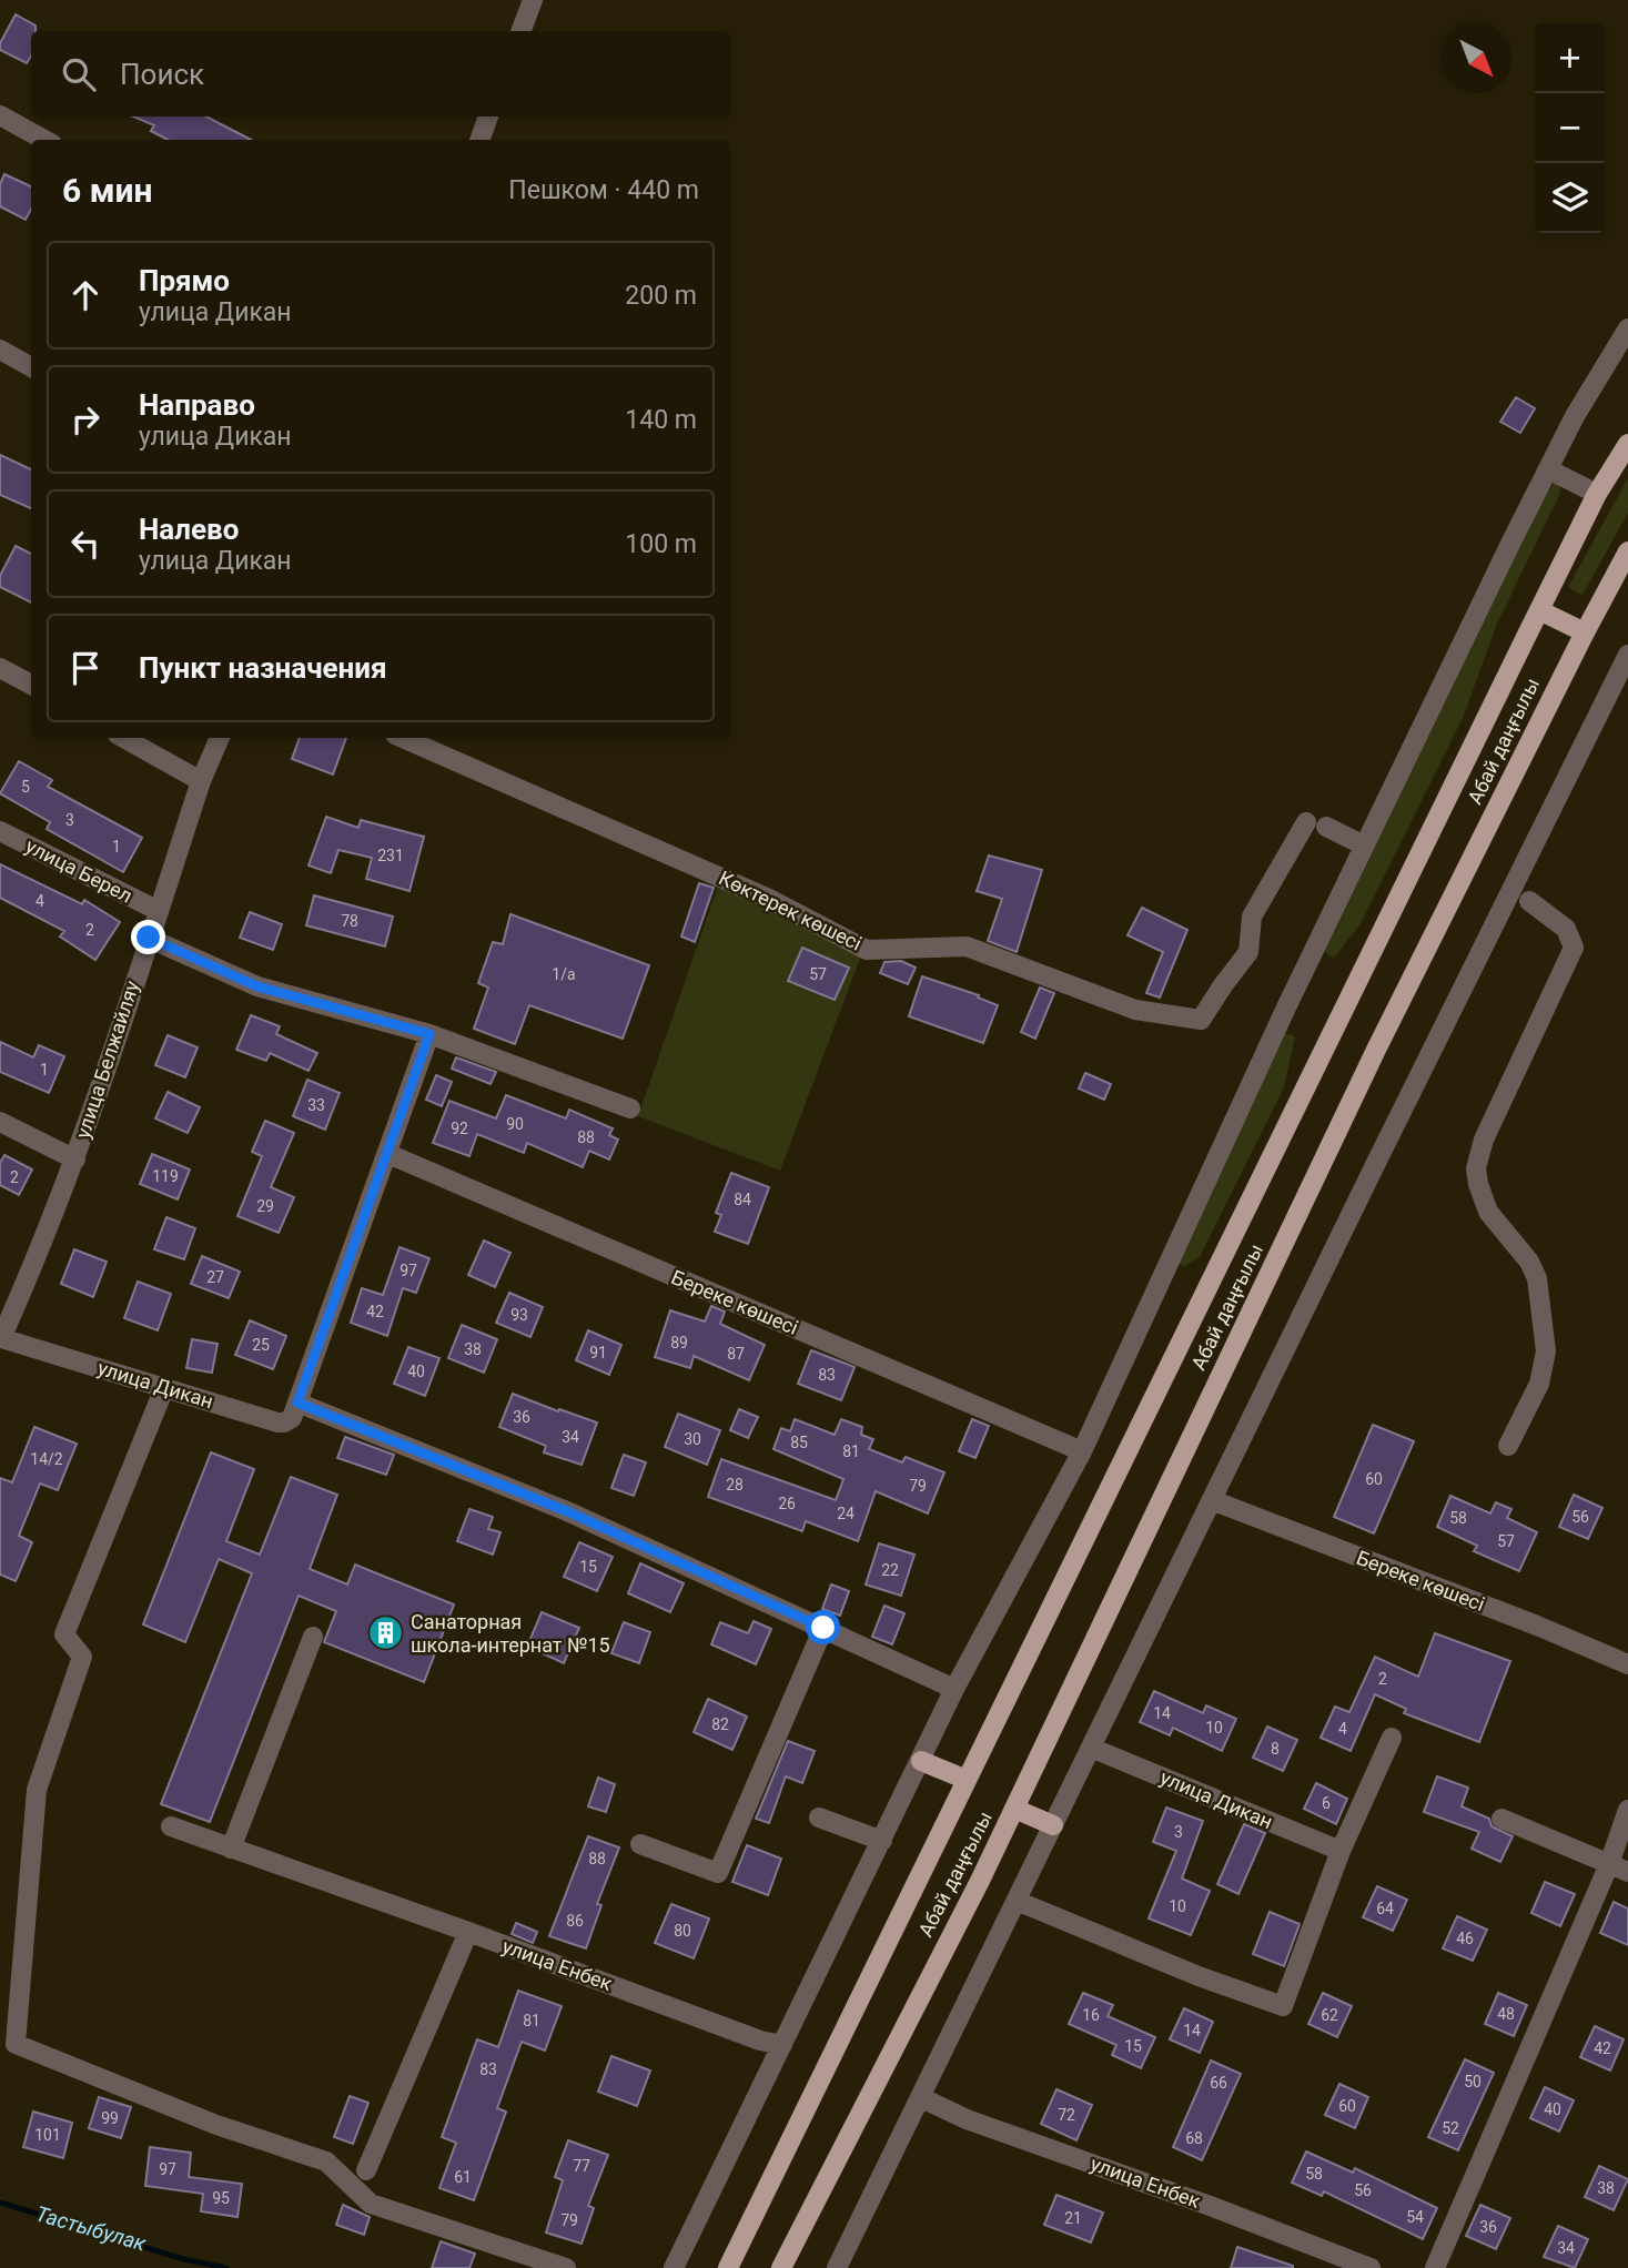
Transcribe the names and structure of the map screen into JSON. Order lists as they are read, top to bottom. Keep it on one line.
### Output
{"streets":{"main road":["Абай даңғылы"],"street":["улица Берел","Көктерек көшесі","улица Белжайляу","Береке көшесі","улица Дикан","улица Енбек"]},"crossings":[["улица Берел","улица Белжайляу"],["улица Белжайляу","улица Дикан"]],"water":["Тастыбулак"],"places":{"building":["Санаторная школа-интернат №15"]},"house_numbers":["5","3","1","231","4","78","2","1/а","57","1","33","90","92","88","119","2","84","29","97","27","42","93","89","25","38","91","87","40","83","36","34","30","85","81","14/2","60","28","79","26","24","56","58","57","15","22","2","14","82","10","4","8","6","3","88","10","64","86","80","46","48","16","62","81","14","15","42","83","50","66","60","40","72","99","52","101","68","77","97","58","61","38","56","95","54","21","79","36","34"],"north":"bottom right","page":{"map_buttons":["+","−"],"search":"Поиск","heading":["6 мин","Пешком · 440 m"],"list":[["Прямо","улица Дикан","200 m"],["Направо","улица Дикан","140 m"],["Налево","улица Дикан","100 m"],"Пункт назначения"]}}
